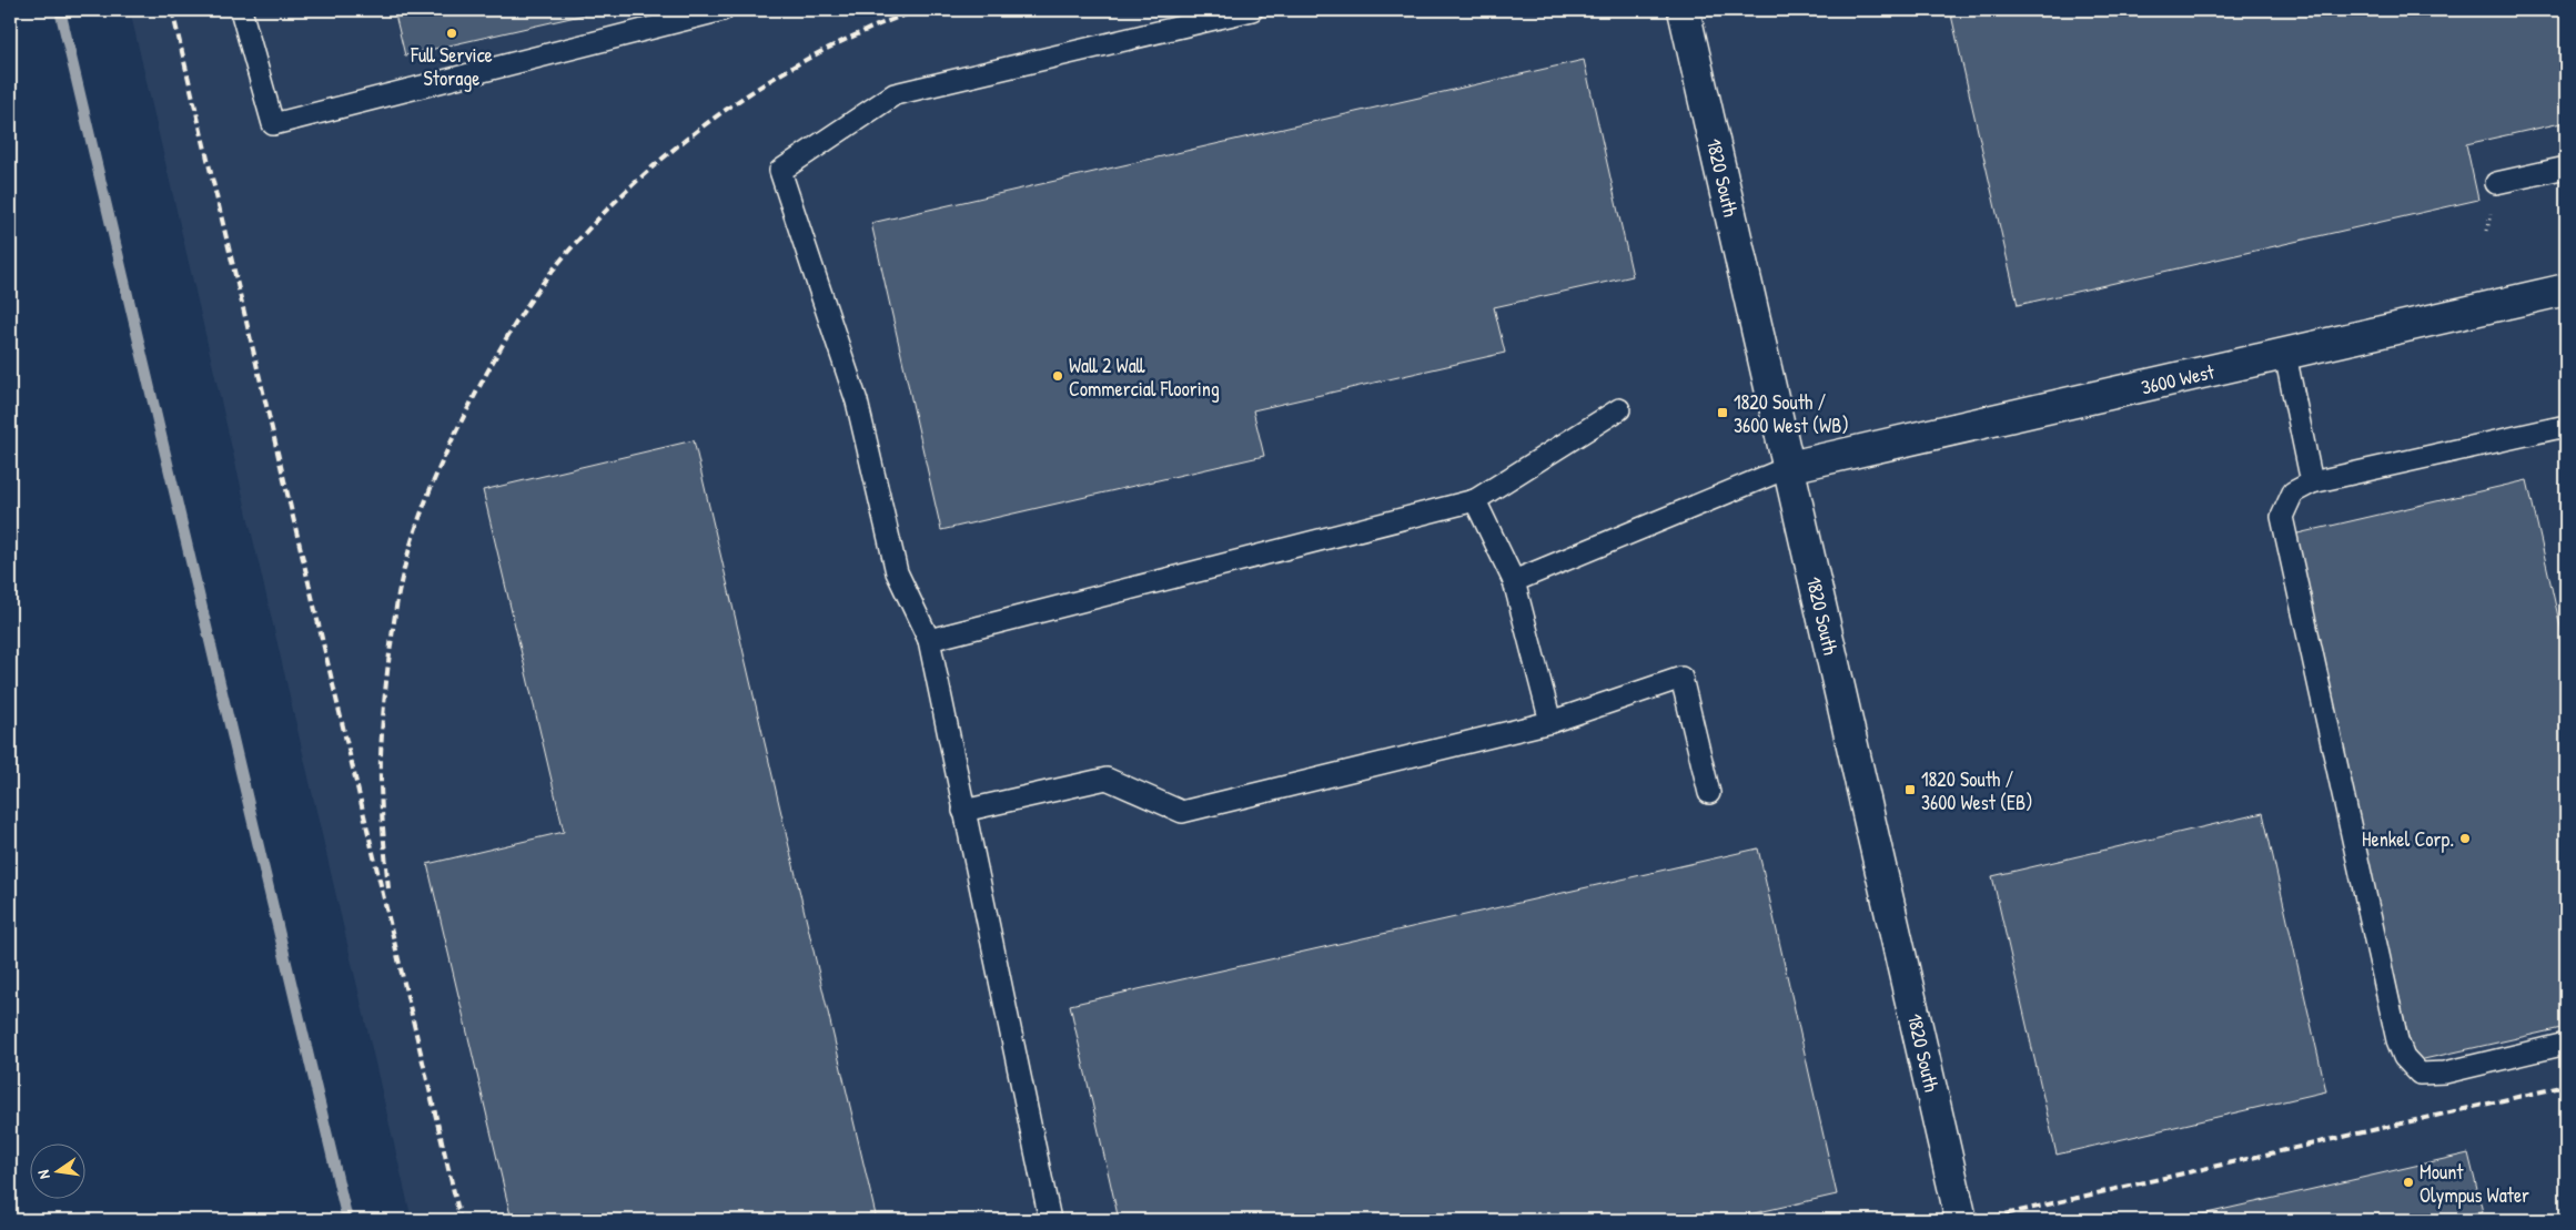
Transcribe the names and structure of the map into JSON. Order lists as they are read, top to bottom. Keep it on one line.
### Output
{"streets":{"street":["1820 South","3600 West"]},"crossings":[["1820 South","3600 West"]],"places":{"other":["Full Service Storage","Wall 2 Wall Commercial Flooring","Henkel Corp.","Mount Olympus Water"],"transit":["1820 South / 3600 West (WB)","1820 South / 3600 West (EB)"]},"north":"left"}
